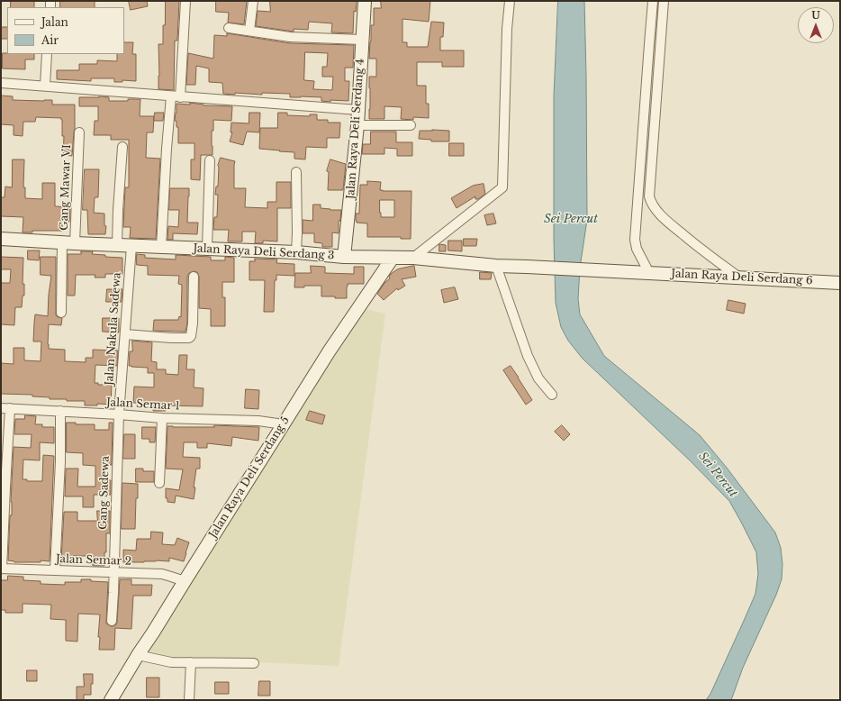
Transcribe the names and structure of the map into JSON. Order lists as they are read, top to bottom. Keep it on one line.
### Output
{"streets":{"street":["Jalan Raya Deli Serdang 4","Gang Mawar VI","Jalan Raya Deli Serdang 3","Jalan Raya Deli Serdang 6","Jalan Nakula Sadewa","Jalan Semar 1","Jalan Raya Deli Serdang 5","Gang Sadewa","Jalan Semar 2"]},"crossings":[["Jalan Raya Deli Serdang 4","Jalan Raya Deli Serdang 3"],["Gang Mawar VI","Jalan Raya Deli Serdang 3"],["Jalan Raya Deli Serdang 3","Jalan Raya Deli Serdang 6"],["Jalan Raya Deli Serdang 3","Jalan Nakula Sadewa"],["Jalan Raya Deli Serdang 3","Jalan Raya Deli Serdang 5"],["Jalan Nakula Sadewa","Jalan Semar 1"],["Jalan Nakula Sadewa","Gang Sadewa"],["Jalan Semar 1","Jalan Raya Deli Serdang 5"],["Jalan Semar 1","Gang Sadewa"],["Jalan Raya Deli Serdang 5","Jalan Semar 2"],["Gang Sadewa","Jalan Semar 2"]],"water":["Sei Percut"],"legend":["Jalan","Air"],"north":"top"}
